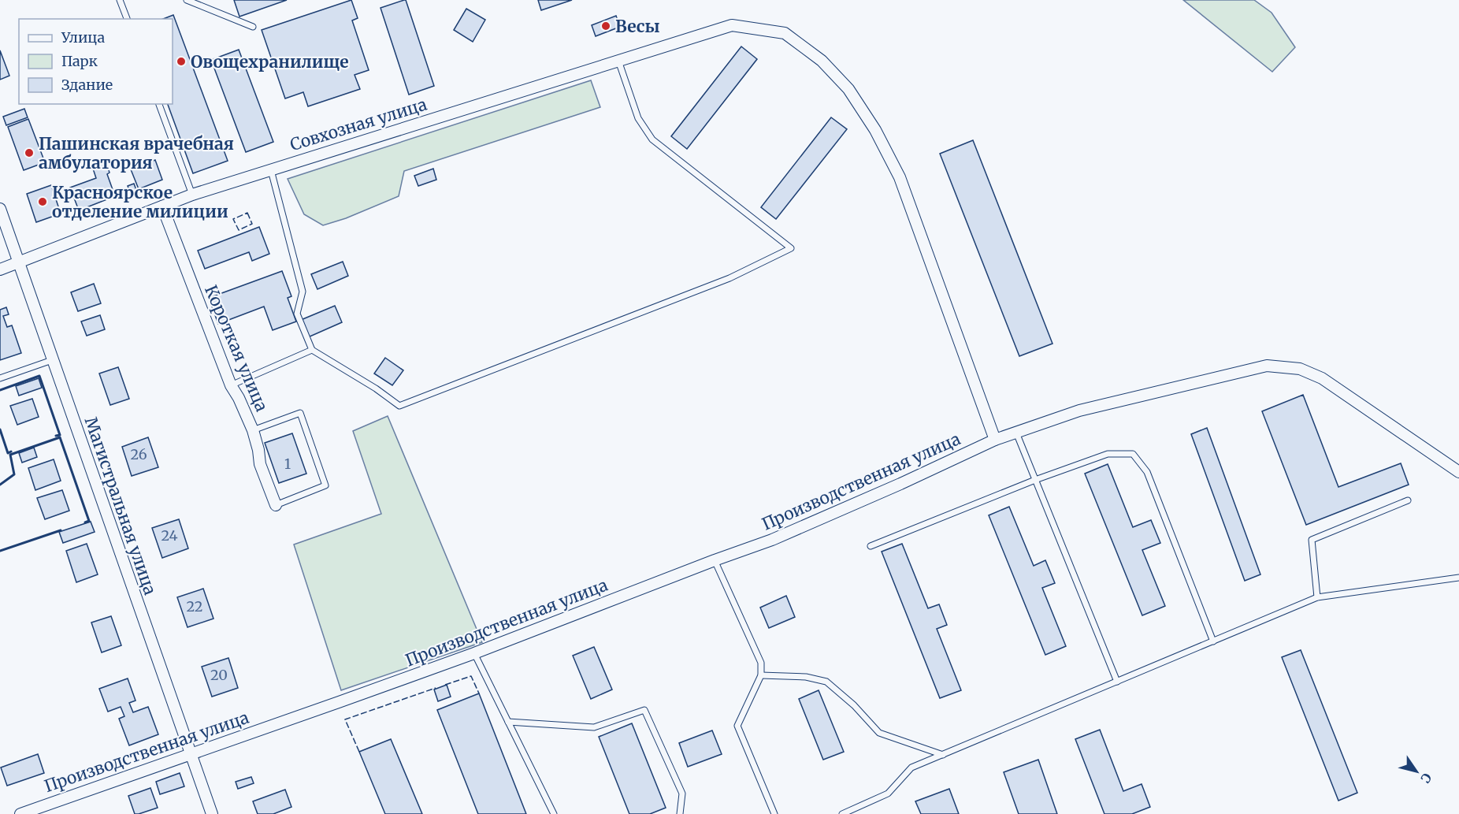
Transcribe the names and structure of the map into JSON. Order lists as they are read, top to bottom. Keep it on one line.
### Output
{"streets":{"street":["Совхозная улица","Короткая улица","Производственная улица","Магистральная улица"]},"crossings":[["Совхозная улица","Короткая улица"],["Совхозная улица","Производственная улица"],["Совхозная улица","Магистральная улица"],["Производственная улица","Магистральная улица"]],"places":["Весы","Овощехранилище","Пашинская врачебная амбулатория","Красноярское отделение милиции"],"house_numbers":["26","1","24","22","20"],"legend":["Улица","Парк","Здание"],"north":"bottom right"}
